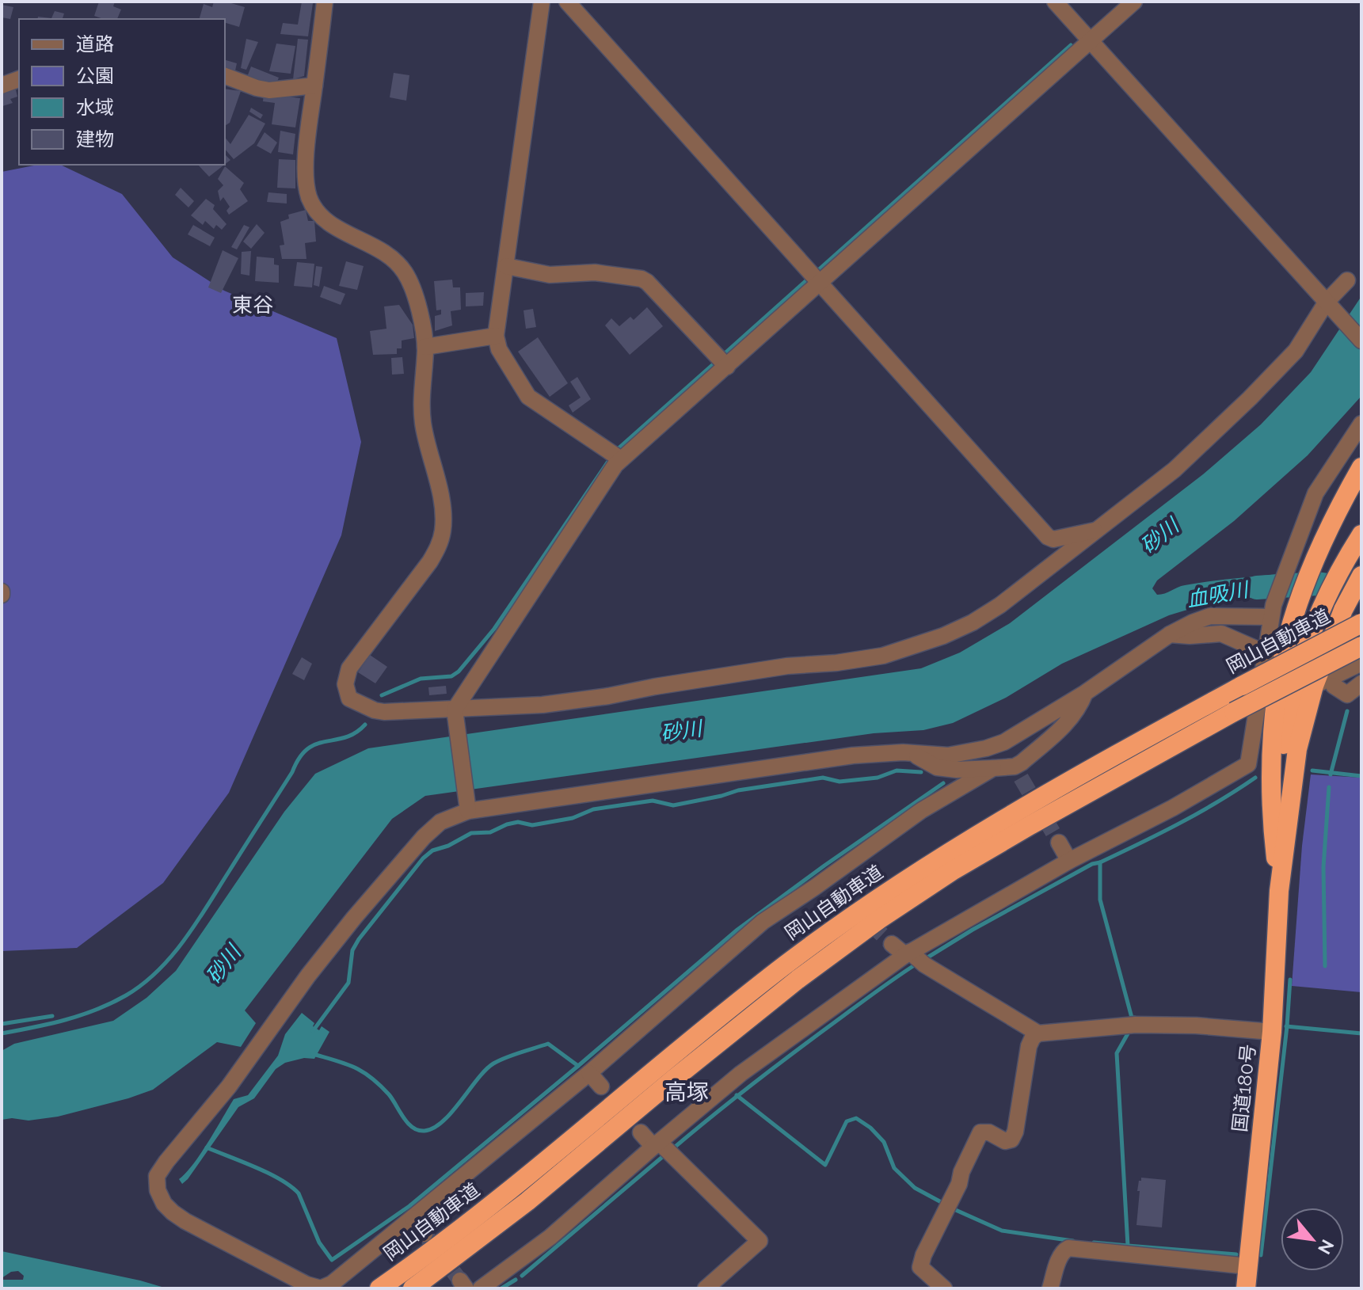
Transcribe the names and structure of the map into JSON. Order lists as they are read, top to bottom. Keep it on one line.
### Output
{"streets":{"highway":["岡山自動車道","国道180号"]},"districts":["東谷","高塚"],"water":["砂川","血吸川"],"legend":["道路","公園","水域","建物"],"north":"bottom right"}
